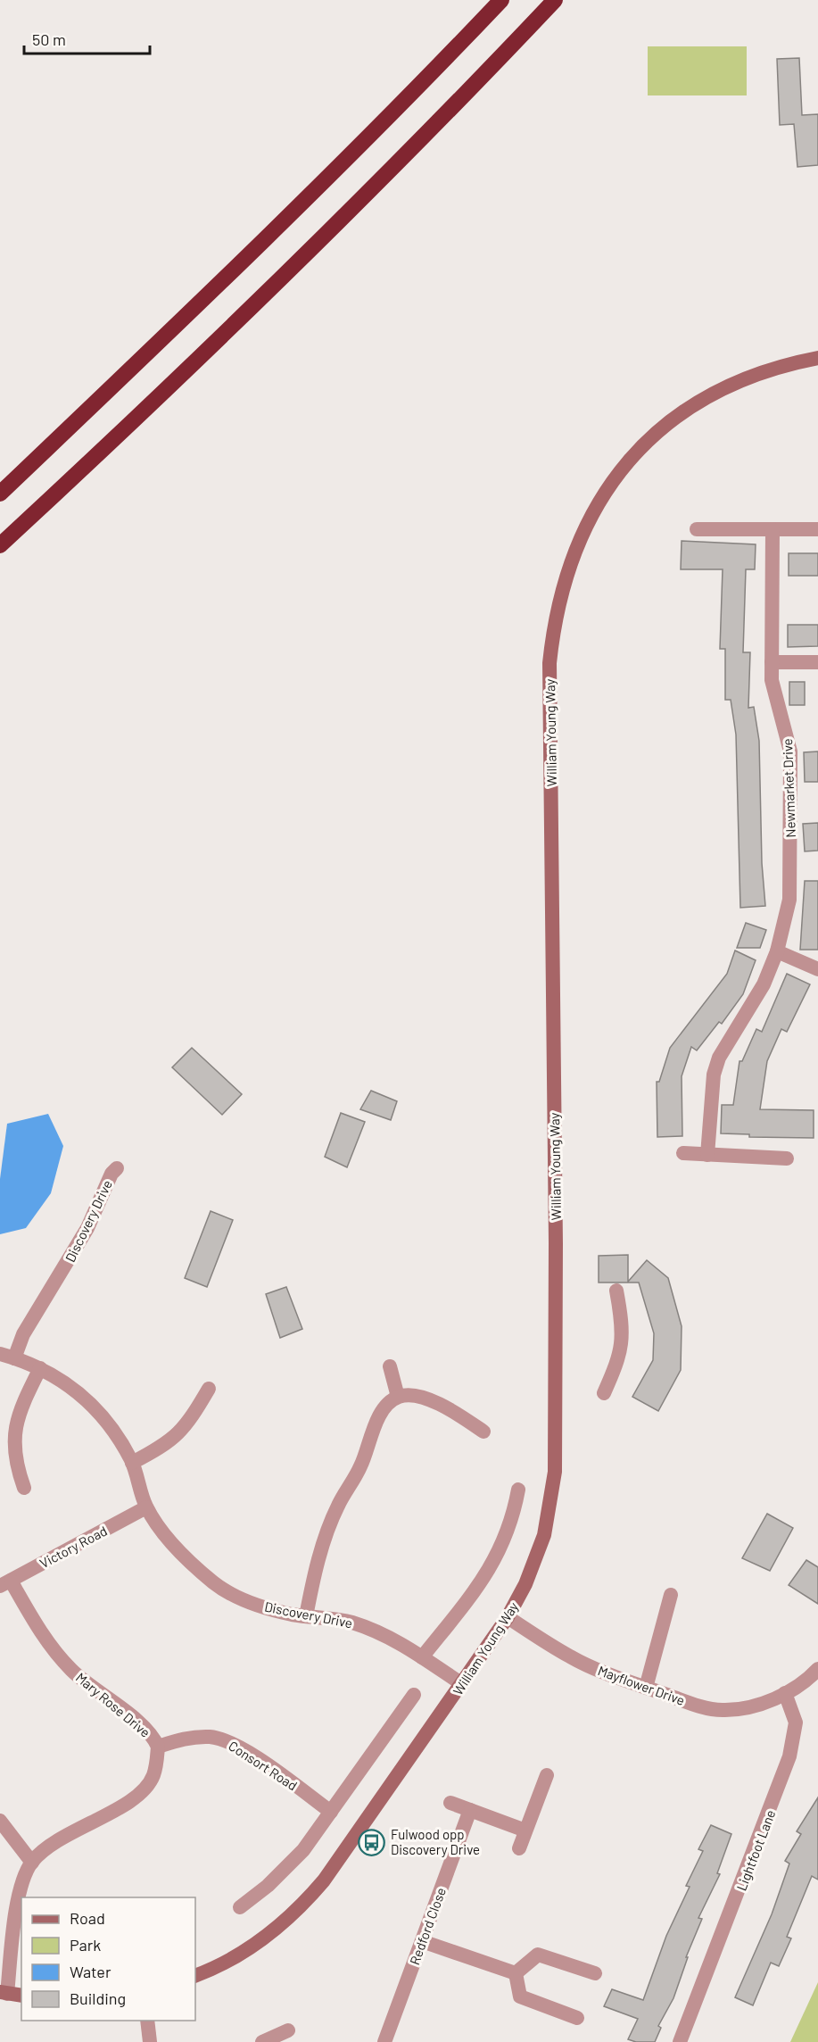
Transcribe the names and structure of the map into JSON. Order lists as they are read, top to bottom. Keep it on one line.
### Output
{"streets":{"main road":["William Young Way"],"street":["Newmarket Drive","Discovery Drive","Victory Road","Mayflower Drive","Mary Rose Drive","Consort Road","Lightfoot Lane","Redford Close"]},"crossings":[["William Young Way","Discovery Drive"],["William Young Way","Mayflower Drive"],["Discovery Drive","Victory Road"],["Victory Road","Mary Rose Drive"],["Mayflower Drive","Lightfoot Lane"],["Mary Rose Drive","Consort Road"]],"places":{"bus stop":["Fulwood opp Discovery Drive"]},"legend":["Road","Park","Water","Building"],"scale_bar":"50 m"}
